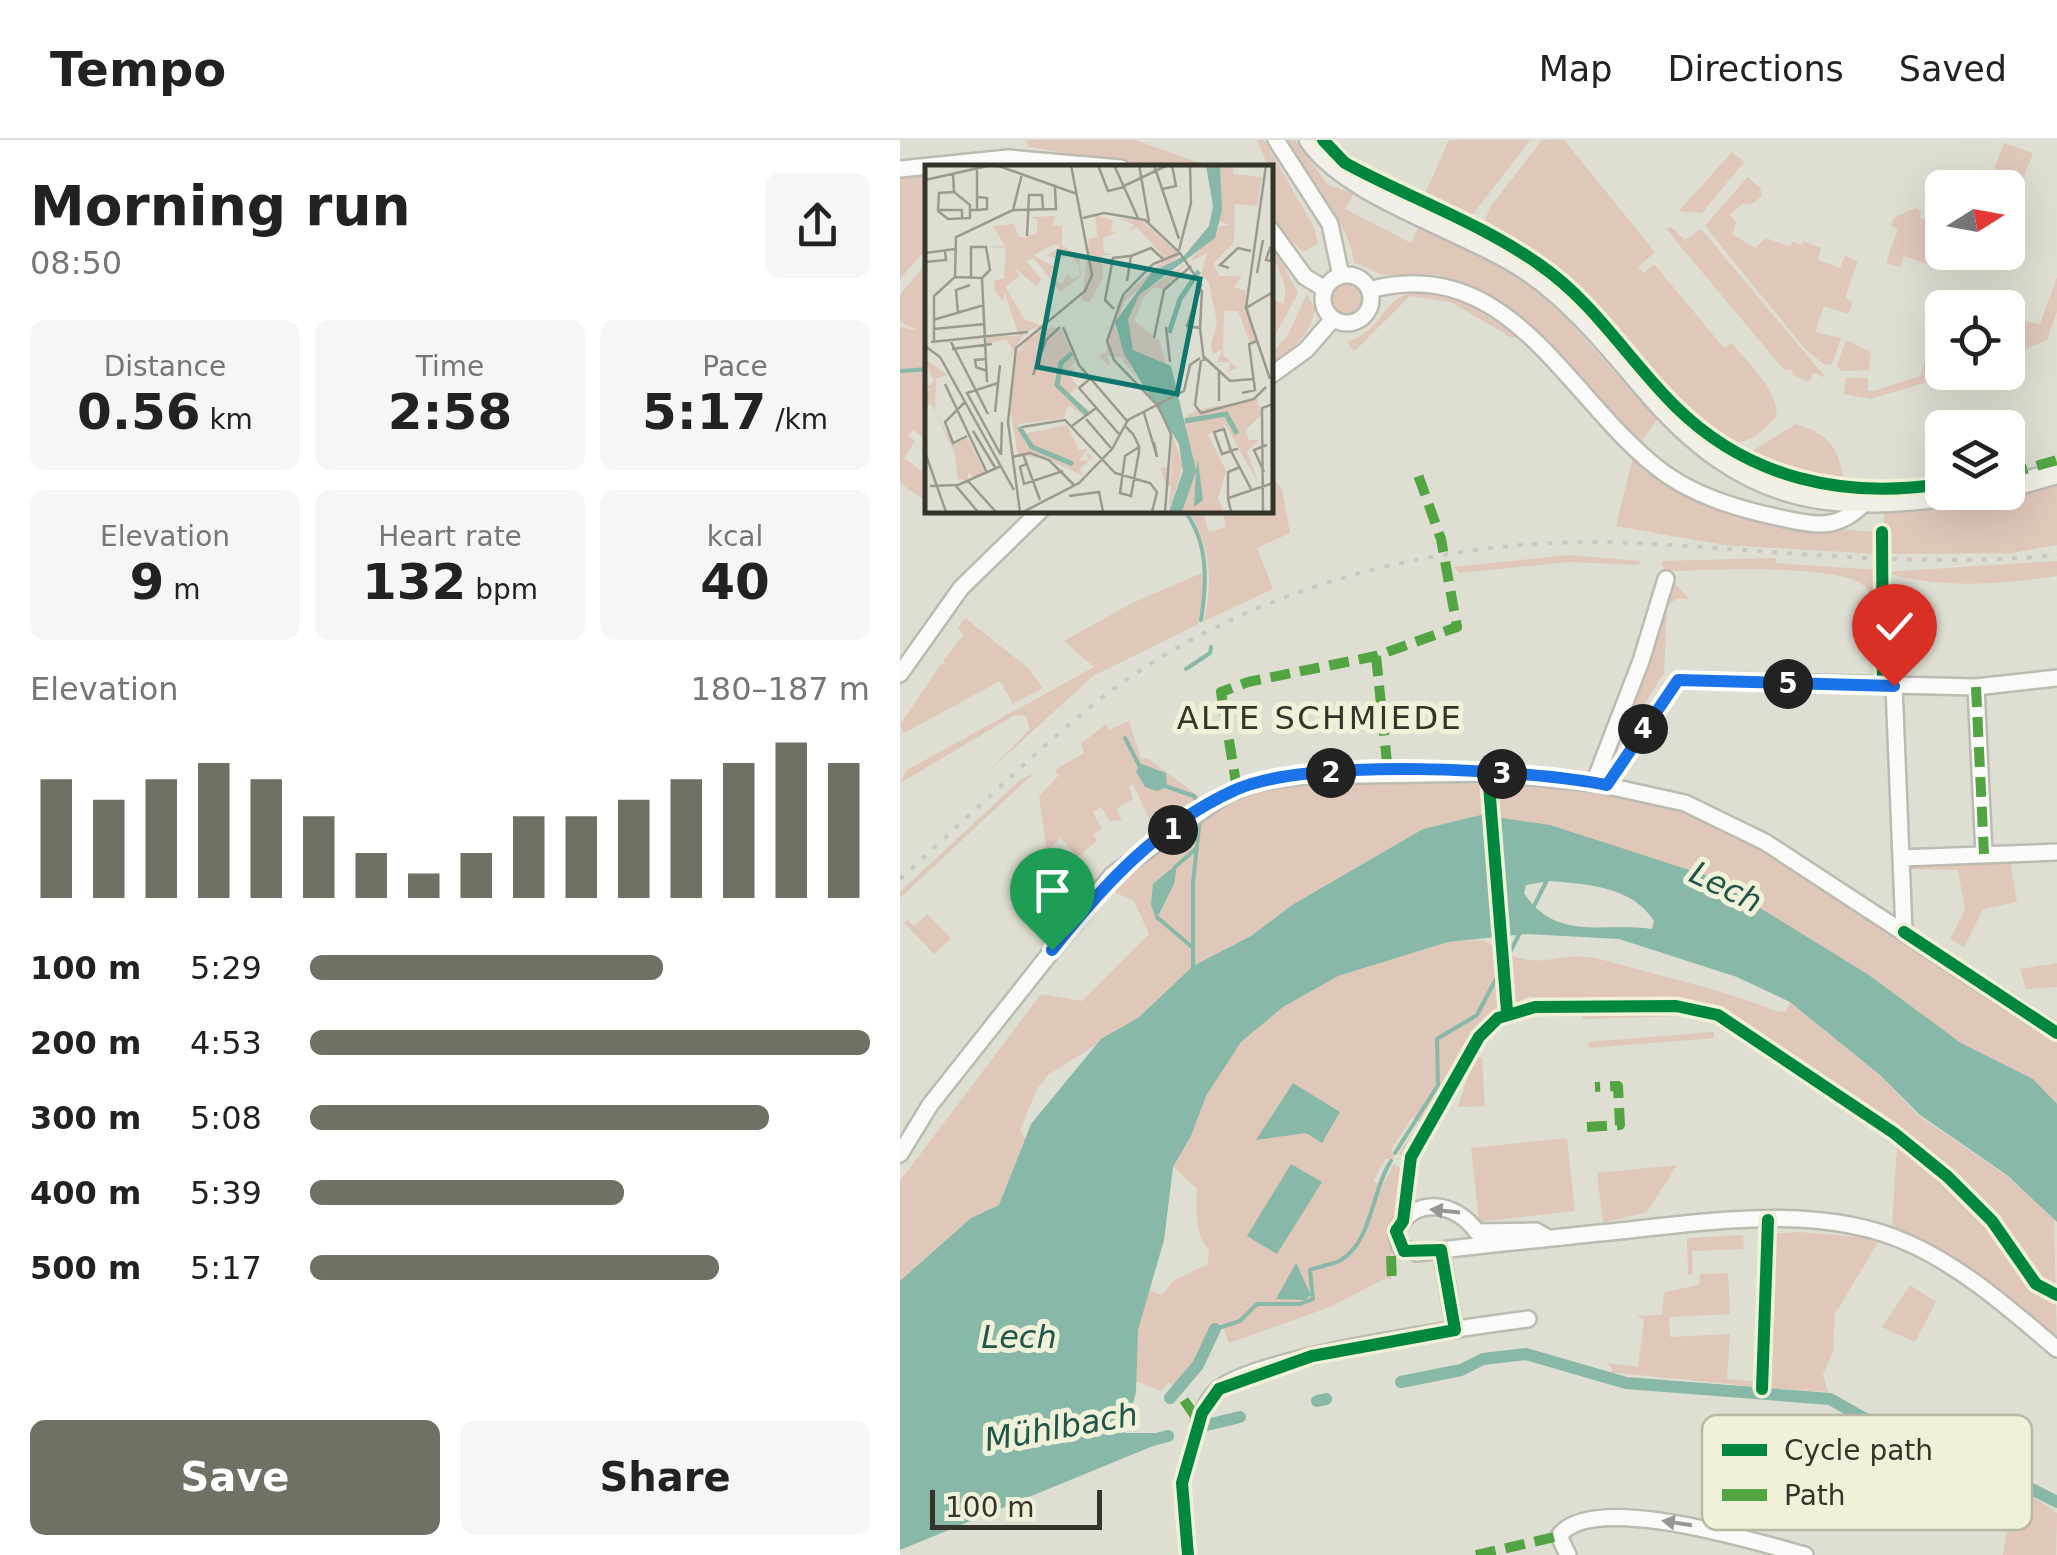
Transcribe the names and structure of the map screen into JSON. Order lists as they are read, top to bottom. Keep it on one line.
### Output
{"districts":["ALTE SCHMIEDE"],"water":["Lech","Mühlbach"],"legend":["Cycle path","Path"],"scale_bar":"100 m","north":"right","page":{"header":"Tempo","nav":["Map","Directions","Saved"],"heading":["Morning run","08:50"],"stats":[["Distance","0.56 km"],["Time","2:58"],["Pace","5:17 /km"],["Elevation","9 m"],["Heart rate","132 bpm"],["kcal","40"]],"chart":["Elevation","180–187 m"],"pins":["5","4","2","3","1"],"list":[{"name":"100 m","note":"5:29"},{"name":"200 m","note":"4:53"},{"name":"300 m","note":"5:08"},{"name":"400 m","note":"5:39"},{"name":"500 m","note":"5:17"}],"buttons":["Save","Share"],"scale":"100 m"}}
